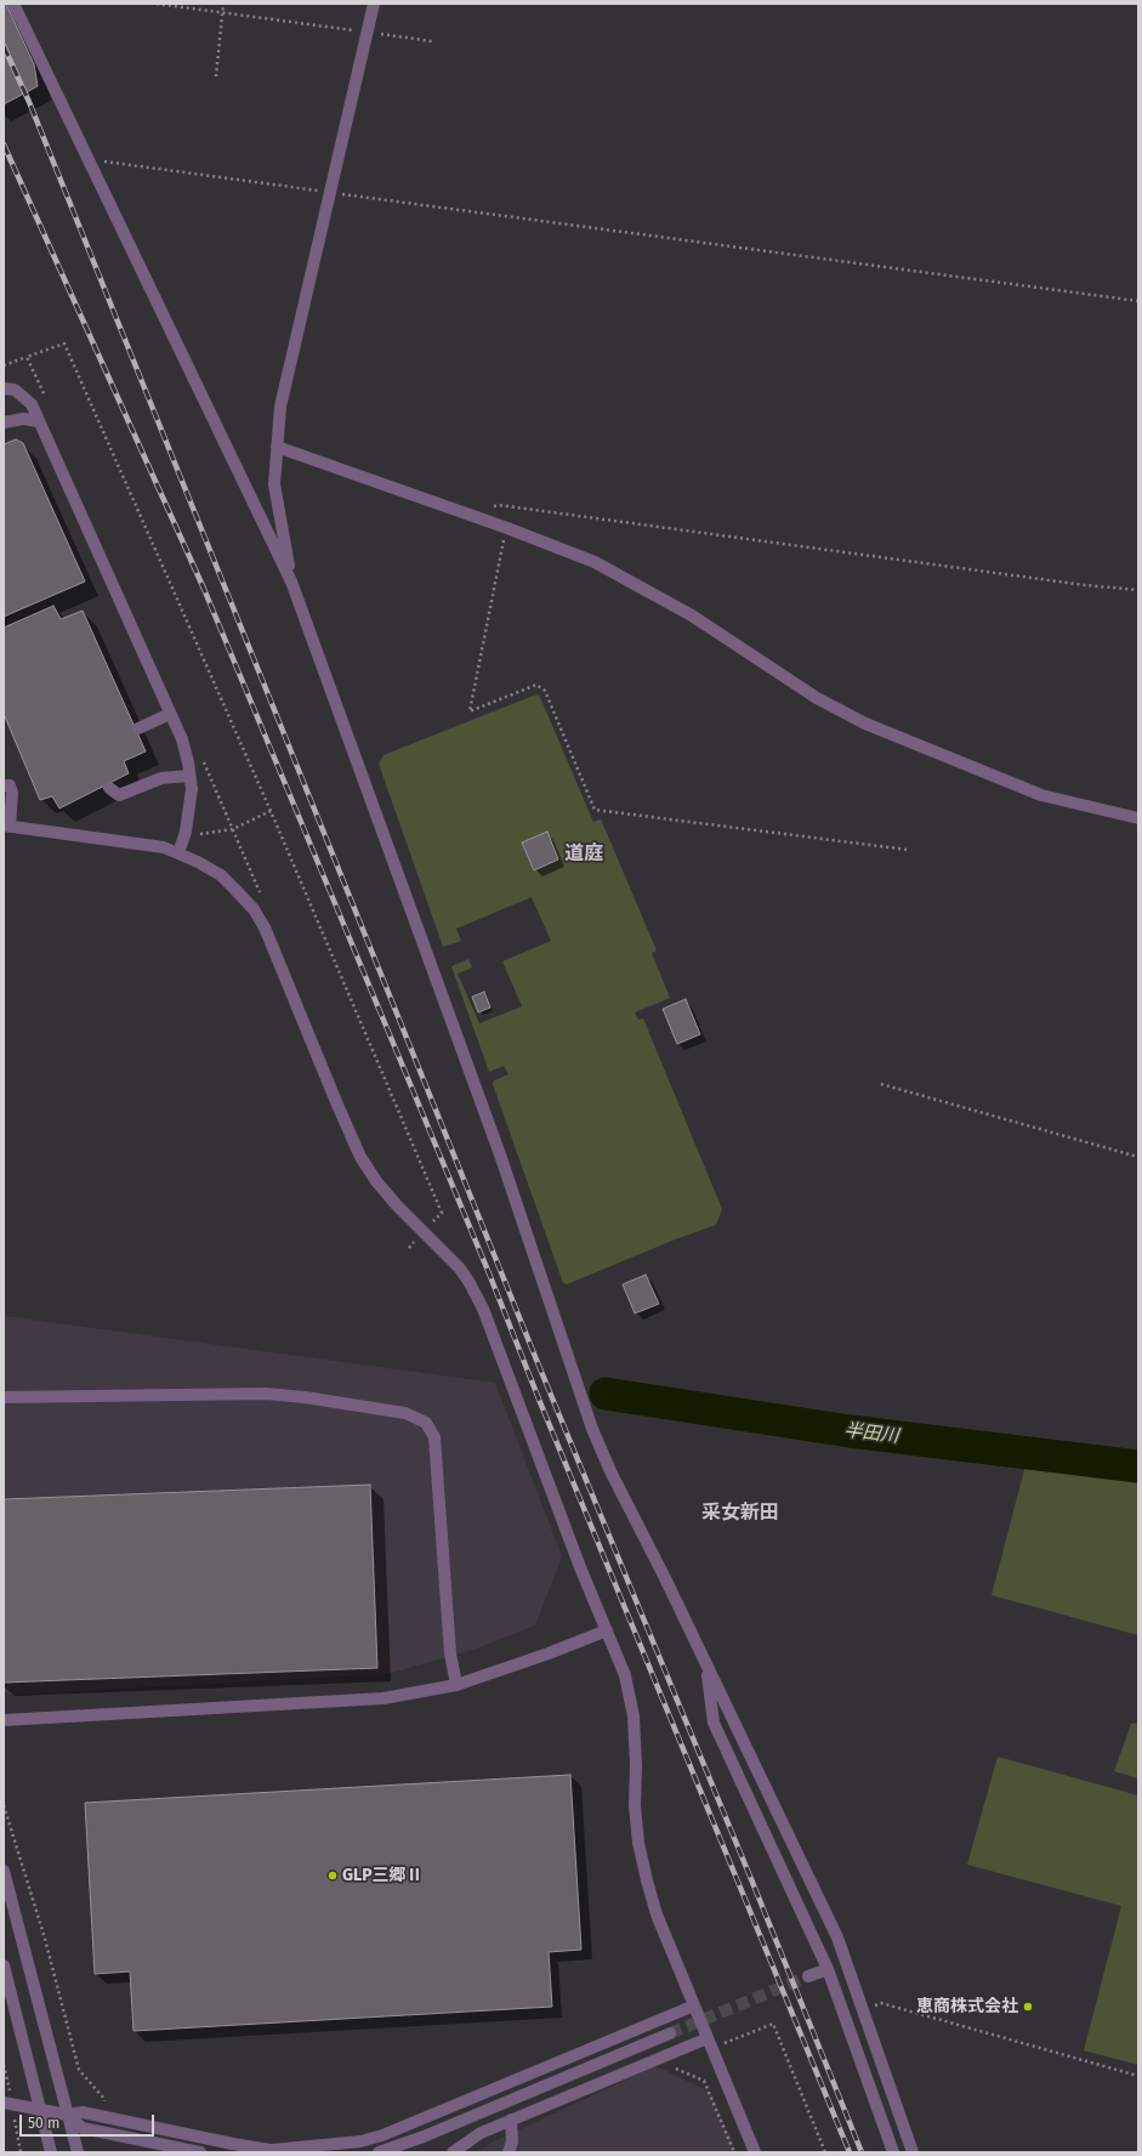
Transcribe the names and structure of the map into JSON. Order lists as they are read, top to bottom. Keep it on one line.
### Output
{"districts":["道庭","采女新田"],"water":["半田川"],"places":["GLP三郷Ⅱ","恵商株式会社"],"scale_bar":"50 m"}
